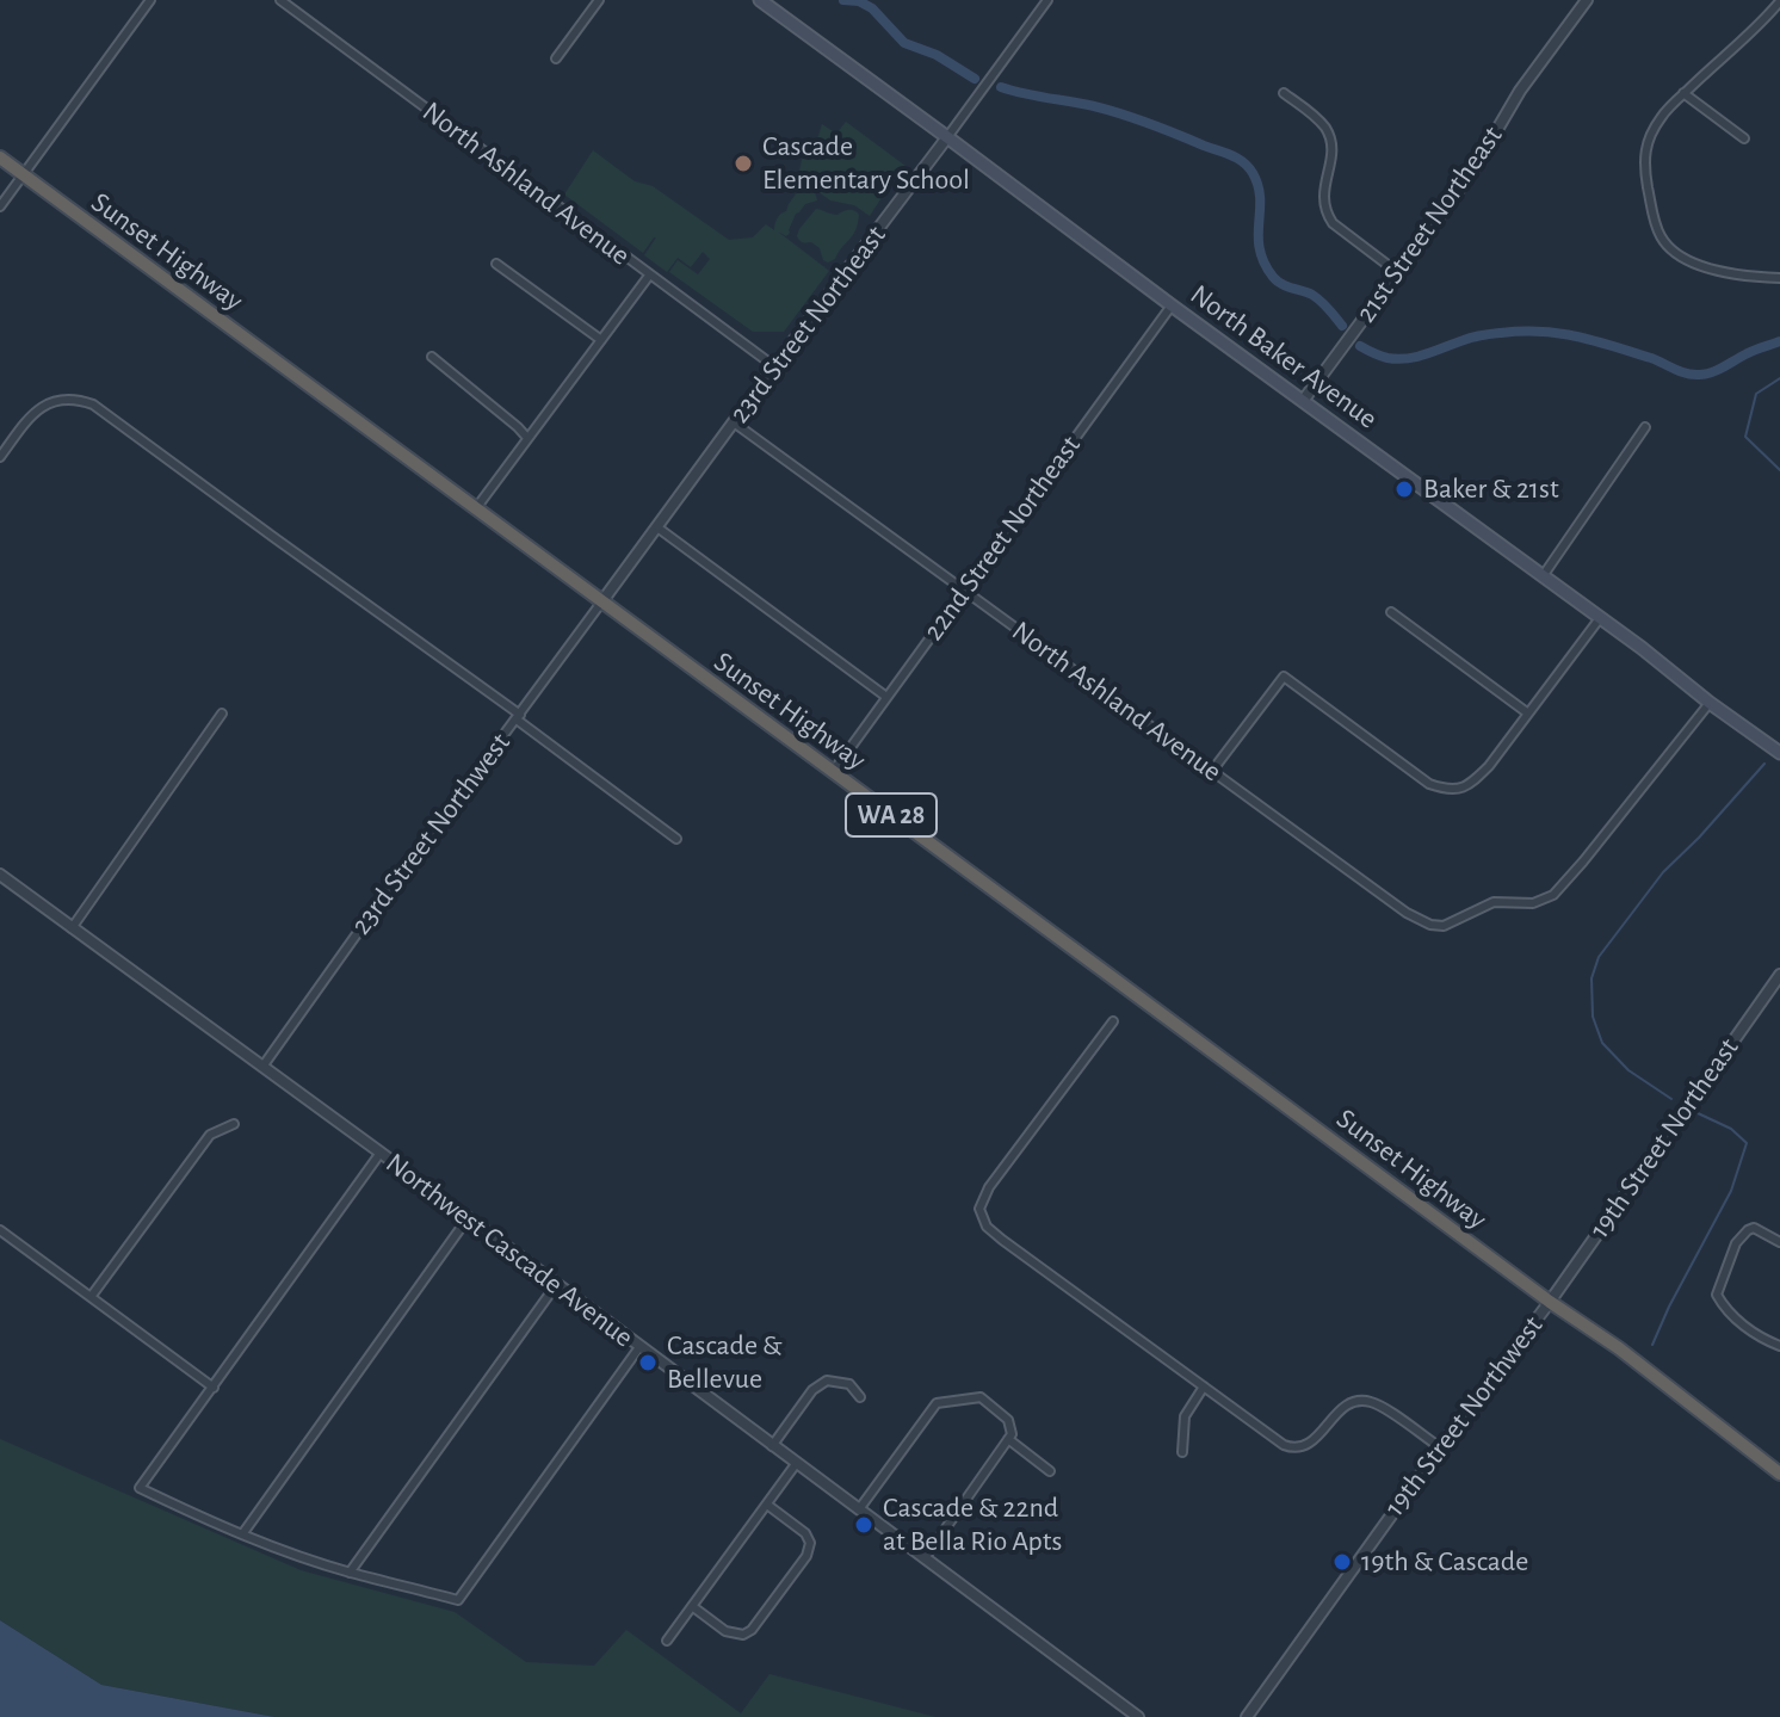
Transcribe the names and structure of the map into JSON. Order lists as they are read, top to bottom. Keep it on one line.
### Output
{"streets":{"highway":["Sunset Highway","WA 28"],"main road":["North Baker Avenue"],"street":["North Ashland Avenue","21st Street Northeast","23rd Street Northeast","22nd Street Northeast","23rd Street Northwest","19th Street Northeast","Northwest Cascade Avenue","19th Street Northwest"]},"crossings":[["North Ashland Avenue","23rd Street Northeast"],["North Ashland Avenue","North Baker Avenue"],["North Ashland Avenue","22nd Street Northeast"],["21st Street Northeast","North Baker Avenue"],["Sunset Highway","23rd Street Northeast"],["Sunset Highway","22nd Street Northeast"],["Sunset Highway","23rd Street Northwest"],["Sunset Highway","19th Street Northeast"],["Sunset Highway","19th Street Northwest"],["23rd Street Northeast","North Baker Avenue"],["23rd Street Northeast","23rd Street Northwest"],["North Baker Avenue","22nd Street Northeast"],["23rd Street Northwest","Northwest Cascade Avenue"],["19th Street Northeast","19th Street Northwest"]],"places":["Cascade Elementary School","Baker & 21st","Cascade & Bellevue","Cascade & 22nd at Bella Rio Apts","19th & Cascade"]}
